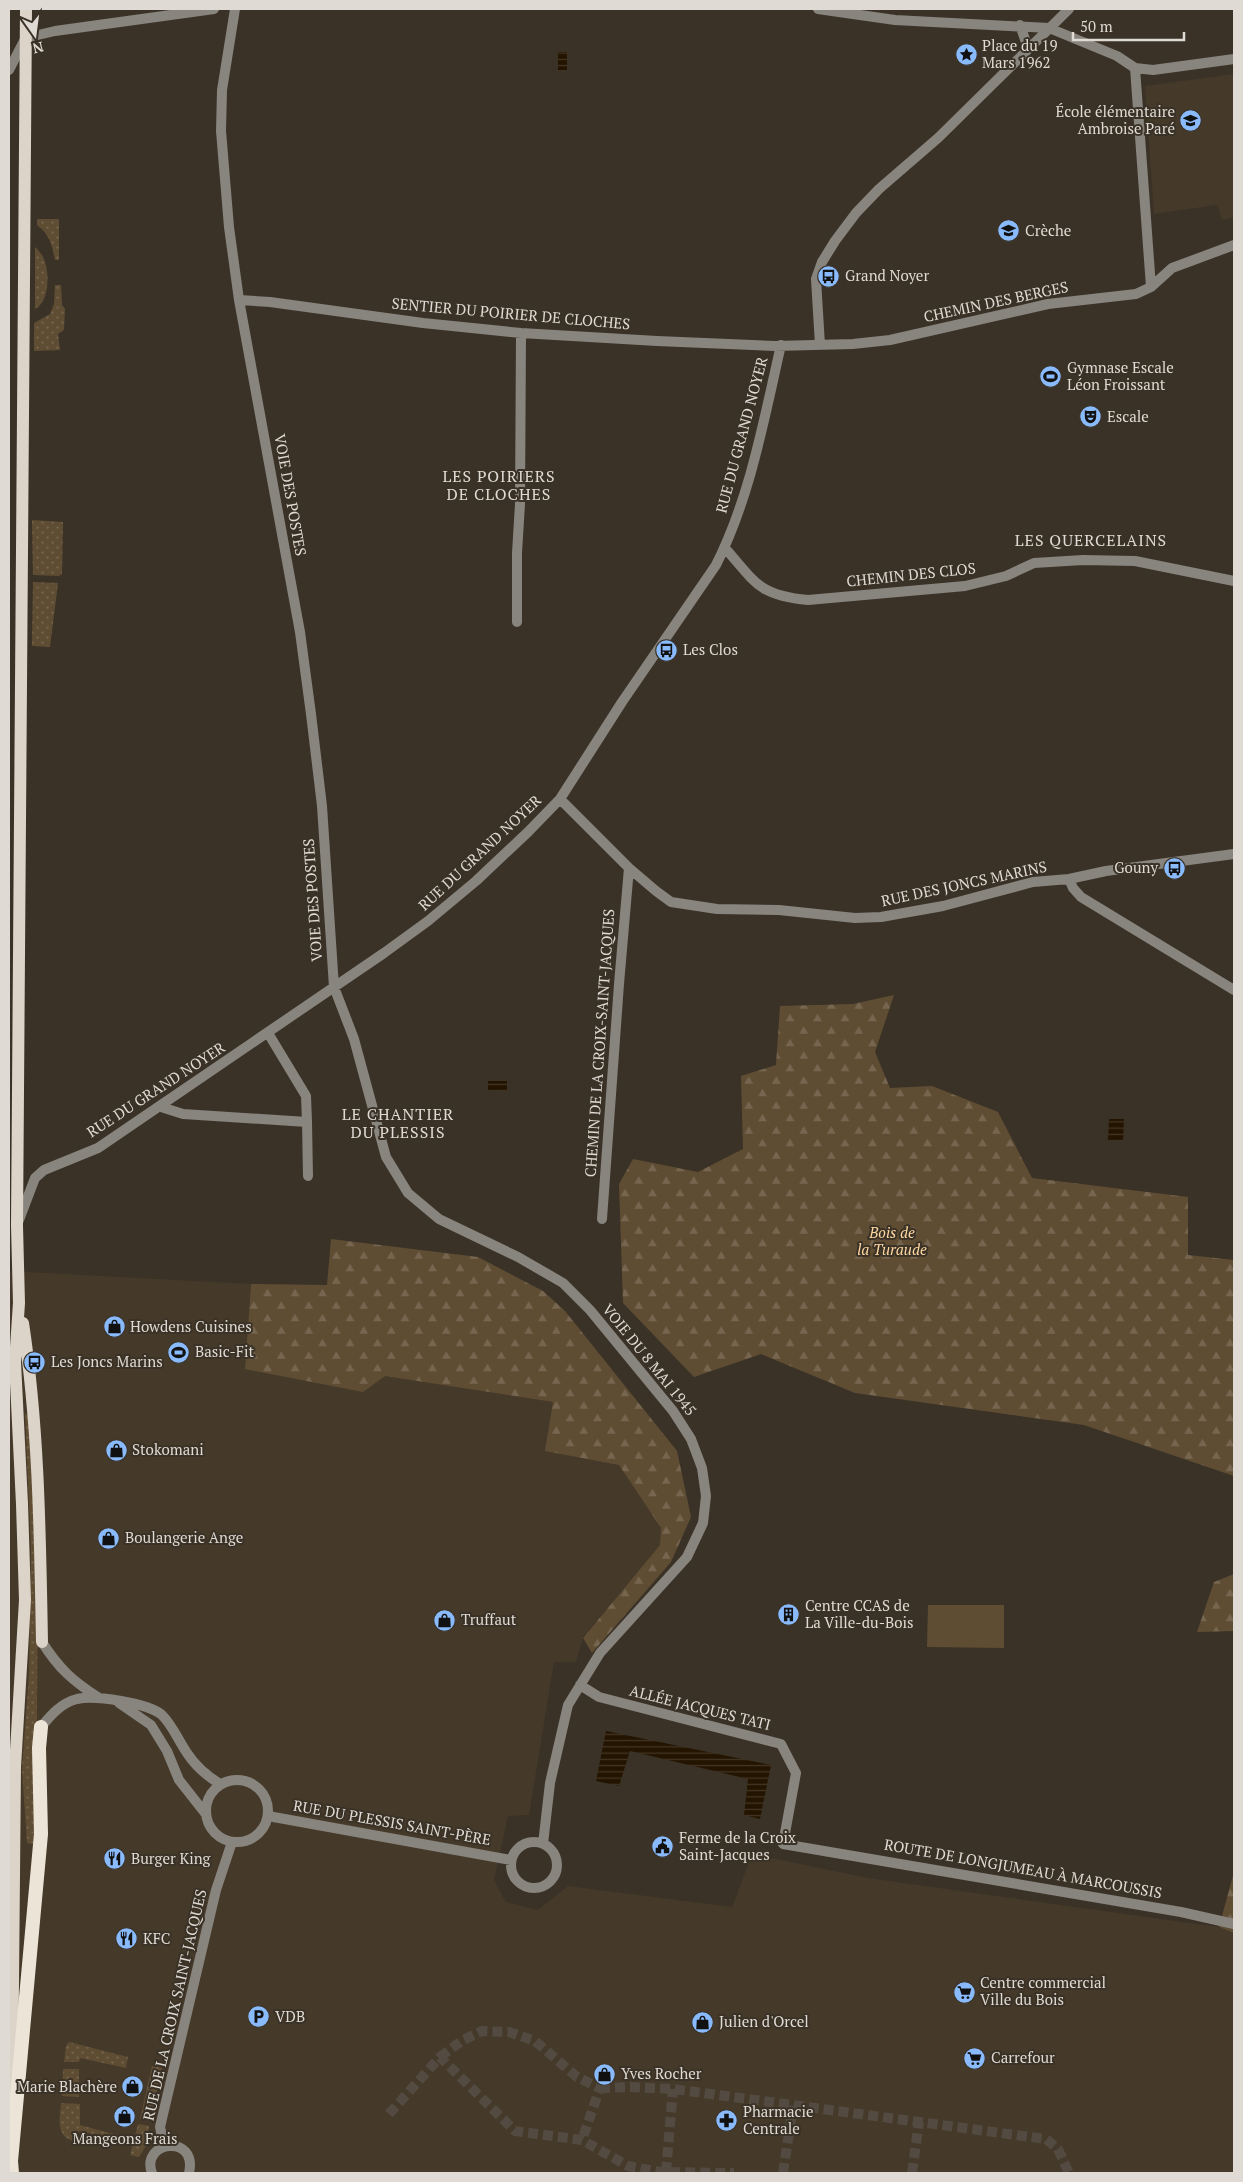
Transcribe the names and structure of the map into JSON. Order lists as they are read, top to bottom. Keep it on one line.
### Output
{"streets":{"street":["CHEMIN DES BERGES","SENTIER DU POIRIER DE CLOCHES","RUE DU GRAND NOYER","VOIE DES POSTES","CHEMIN DES CLOS","RUE DES JONCS MARINS","CHEMIN DE LA CROIX-SAINT-JACQUES","VOIE DU 8 MAI 1945","ALLÉE JACQUES TATI","RUE DU PLESSIS SAINT-PÈRE","ROUTE DE LONGJUMEAU À MARCOUSSIS","RUE DE LA CROIX SAINT-JACQUES"]},"crossings":[["CHEMIN DES BERGES","SENTIER DU POIRIER DE CLOCHES"],["CHEMIN DES BERGES","RUE DU GRAND NOYER"],["SENTIER DU POIRIER DE CLOCHES","RUE DU GRAND NOYER"],["SENTIER DU POIRIER DE CLOCHES","VOIE DES POSTES"],["RUE DU GRAND NOYER","VOIE DES POSTES"],["RUE DU GRAND NOYER","CHEMIN DES CLOS"],["RUE DU GRAND NOYER","RUE DES JONCS MARINS"],["RUE DU GRAND NOYER","VOIE DU 8 MAI 1945"],["VOIE DES POSTES","VOIE DU 8 MAI 1945"],["RUE DES JONCS MARINS","CHEMIN DE LA CROIX-SAINT-JACQUES"],["VOIE DU 8 MAI 1945","ALLÉE JACQUES TATI"],["VOIE DU 8 MAI 1945","RUE DU PLESSIS SAINT-PÈRE"],["ALLÉE JACQUES TATI","ROUTE DE LONGJUMEAU À MARCOUSSIS"],["RUE DU PLESSIS SAINT-PÈRE","RUE DE LA CROIX SAINT-JACQUES"]],"districts":["LES POIRIERS DE CLOCHES","LES QUERCELAINS","LE CHANTIER DU PLESSIS"],"parks":["Bois de la Turaude"],"places":{"place":["Place du 19 Mars 1962"],"school or university":["École élémentaire Ambroise Paré","Crèche"],"bus stop":["Grand Noyer","Les Clos","Gouny","Les Joncs Marins"],"sports":["Gymnase Escale Léon Froissant","Basic-Fit"],"theatre":["Escale"],"shop":["Howdens Cuisines","Stokomani","Boulangerie Ange","Truffaut","Julien d'Orcel","Yves Rocher","Marie Blachère","Mangeons Frais"],"building":["Centre CCAS de La Ville-du-Bois"],"public building":["Ferme de la Croix Saint-Jacques"],"restaurant":["Burger King","KFC"],"supermarket":["Centre commercial Ville du Bois","Carrefour"],"parking":["VDB"],"pharmacy":["Pharmacie Centrale"]},"scale_bar":"50 m","north":"bottom"}
